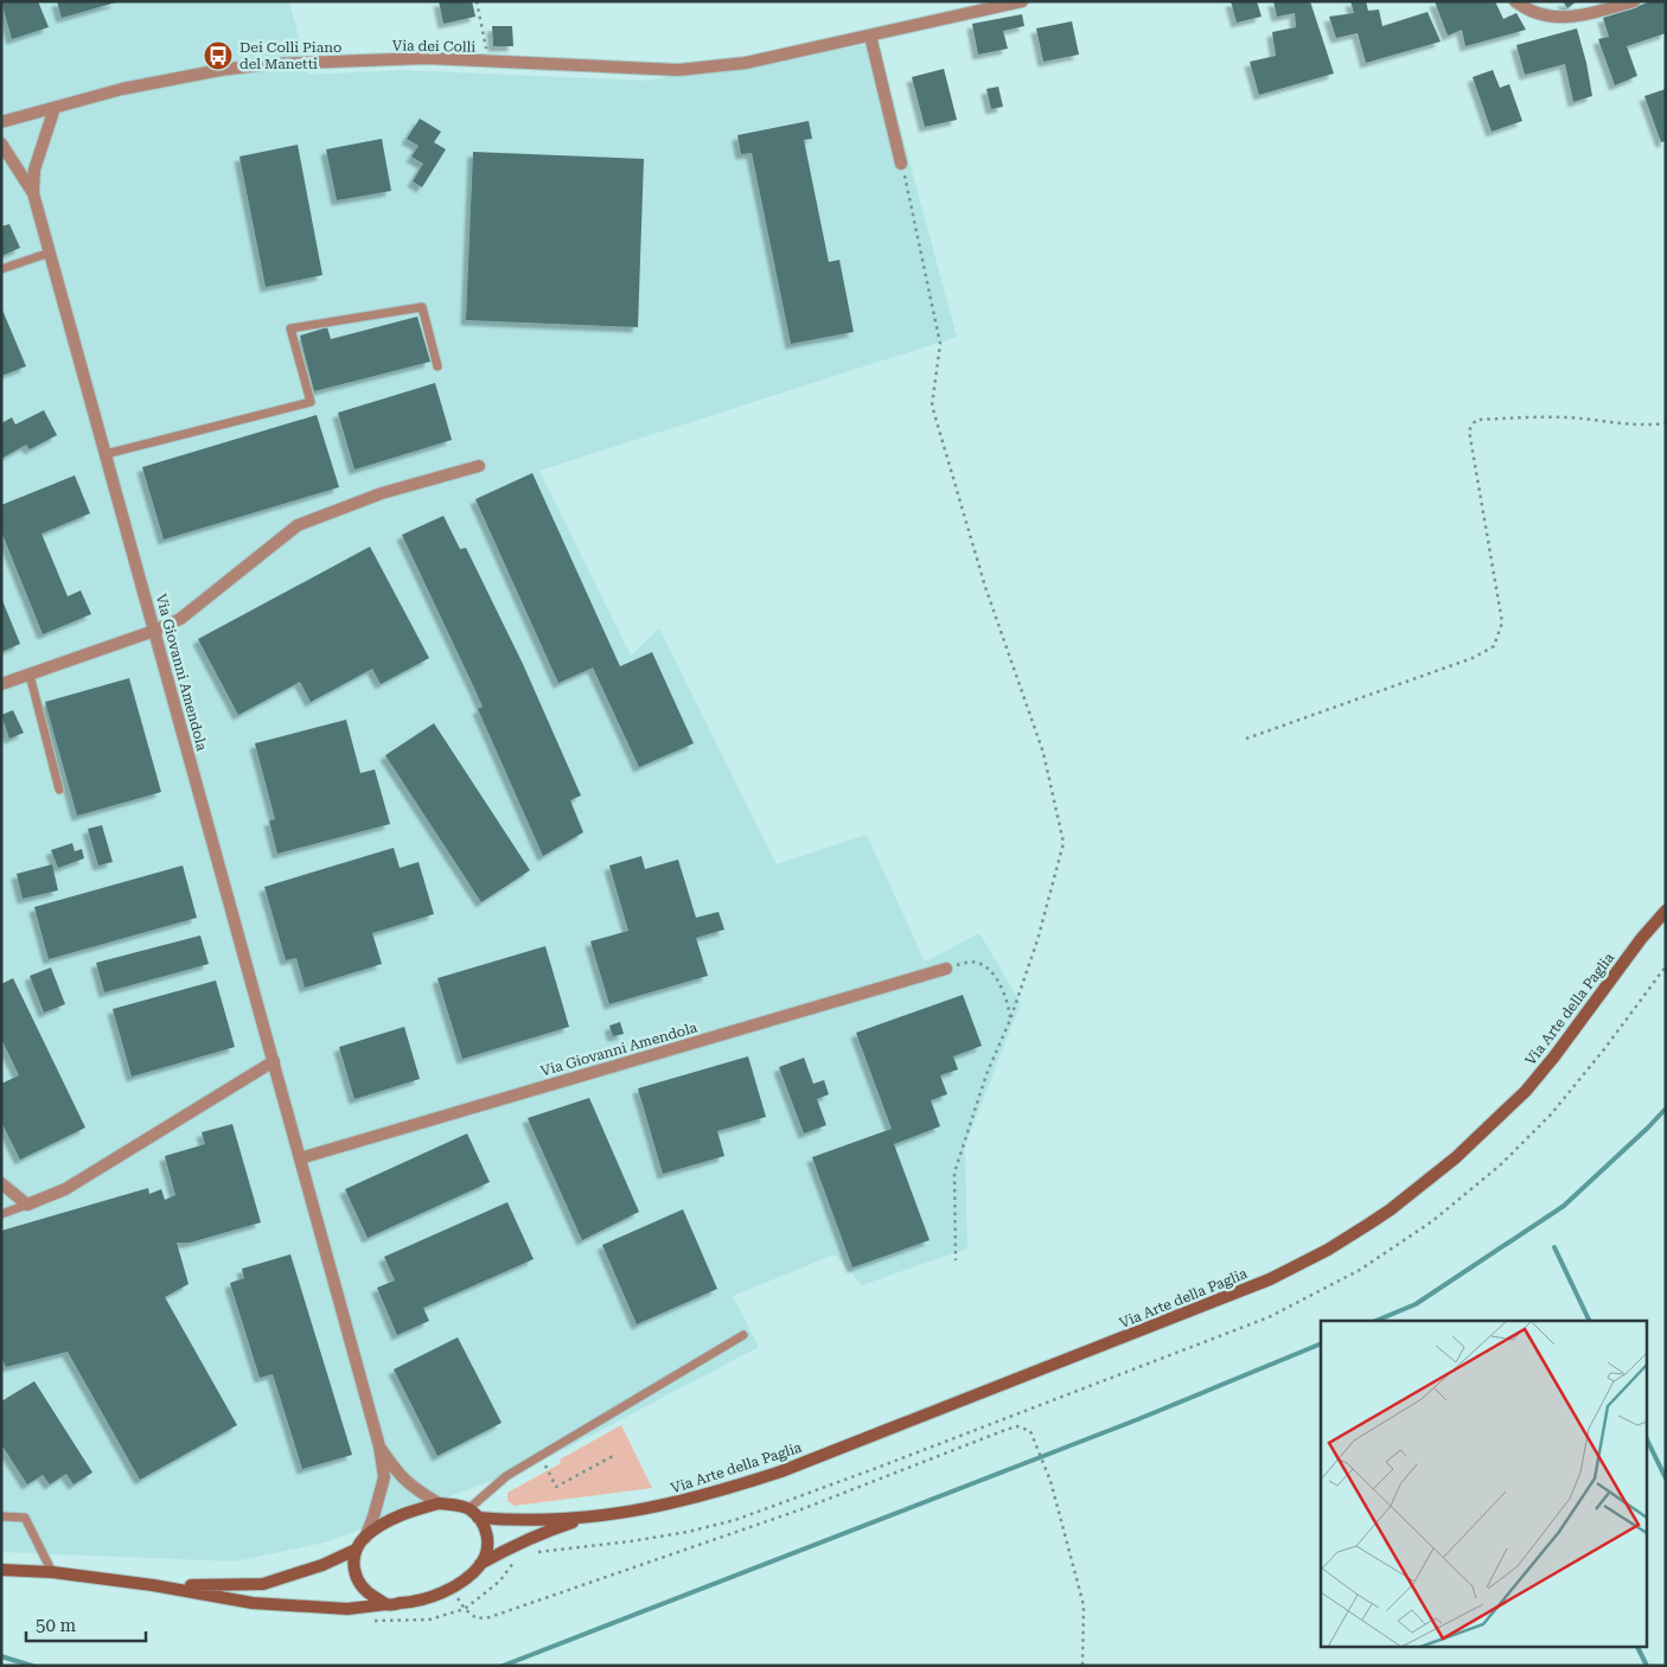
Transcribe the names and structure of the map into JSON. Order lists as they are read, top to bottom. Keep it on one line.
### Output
{"streets":{"main road":["Via Arte della Paglia"],"street":["Via dei Colli","Via Giovanni Amendola"]},"crossings":[["Via dei Colli","Via Giovanni Amendola"],["Via Giovanni Amendola","Via Arte della Paglia"]],"places":{"bus stop":["Dei Colli Piano del Manetti"]},"scale_bar":"50 m"}
